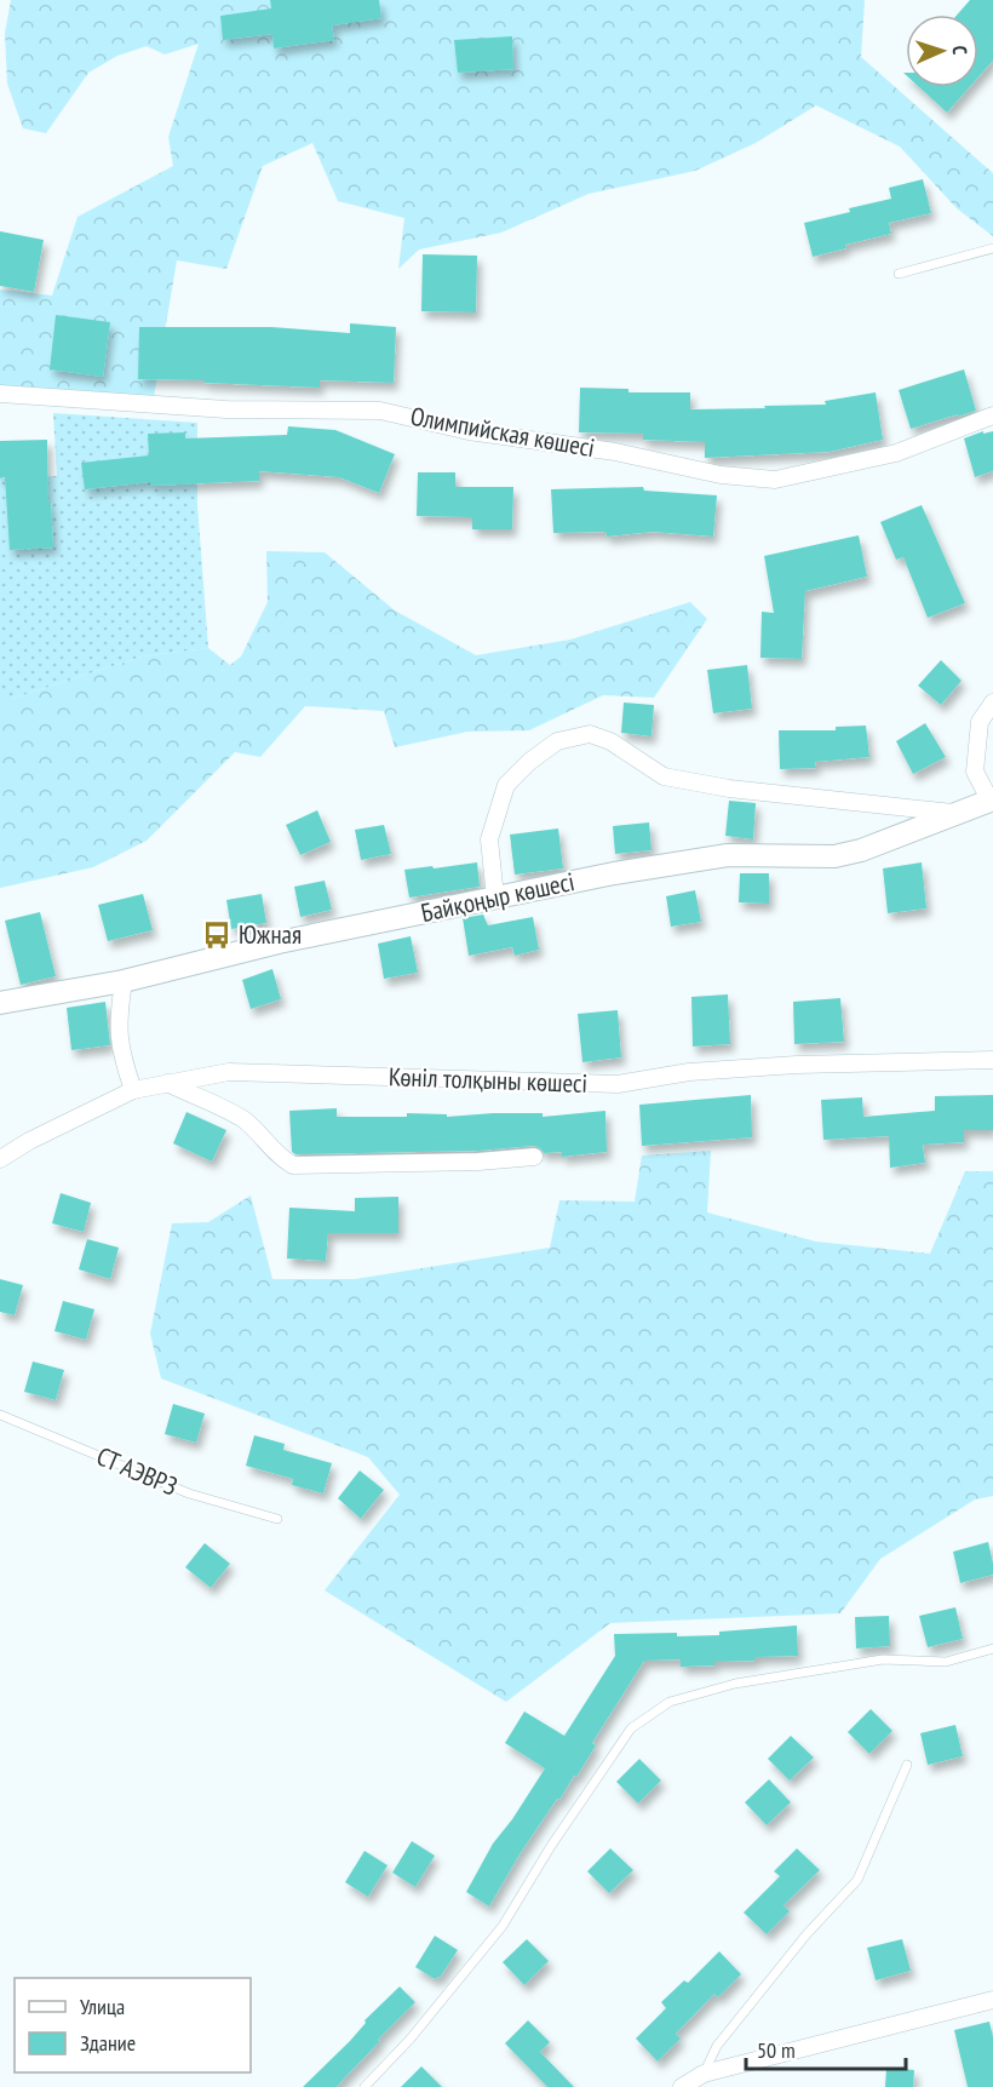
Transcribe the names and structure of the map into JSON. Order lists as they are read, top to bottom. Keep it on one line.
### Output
{"streets":{"street":["Олимпийская көшесі","Байқоңыр көшесі","Көніл толқыны көшесі"],"lane":["СТ АЭВРЗ"]},"places":{"bus stop":["Южная"]},"legend":["Улица","Здание"],"scale_bar":"50 m","north":"right"}
